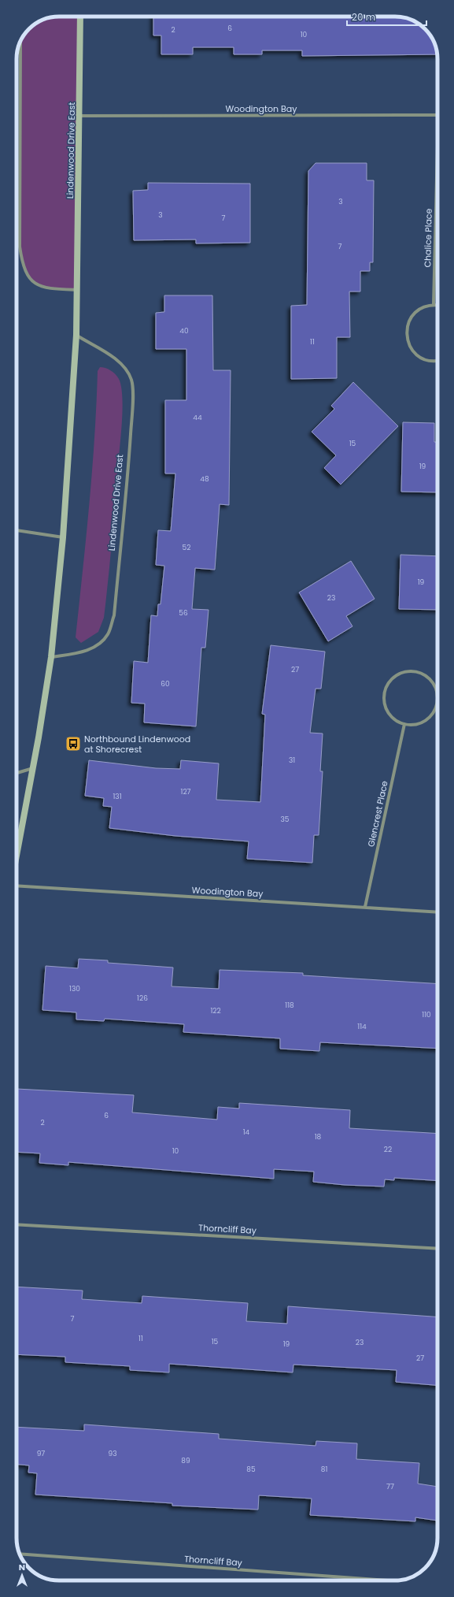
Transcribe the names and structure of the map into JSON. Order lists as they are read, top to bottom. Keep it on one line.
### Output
{"streets":{"street":["Woodington Bay","Lindenwood Drive East","Chalice Place","Glencrest Place","Thorncliff Bay"]},"crossings":[["Woodington Bay","Lindenwood Drive East"],["Woodington Bay","Glencrest Place"]],"places":{"bus stop":["Northbound Lindenwood at Shorecrest"]},"house_numbers":["6","2","10","3","3","7","7","40","11","44","15","19","48","52","19","23","56","27","60","31","127","131","35","130","126","118","122","110","114","6","2","14","18","22","10","7","11","15","23","19","27","97","93","89","85","81","77"],"scale_bar":"20 m","north":"top"}
